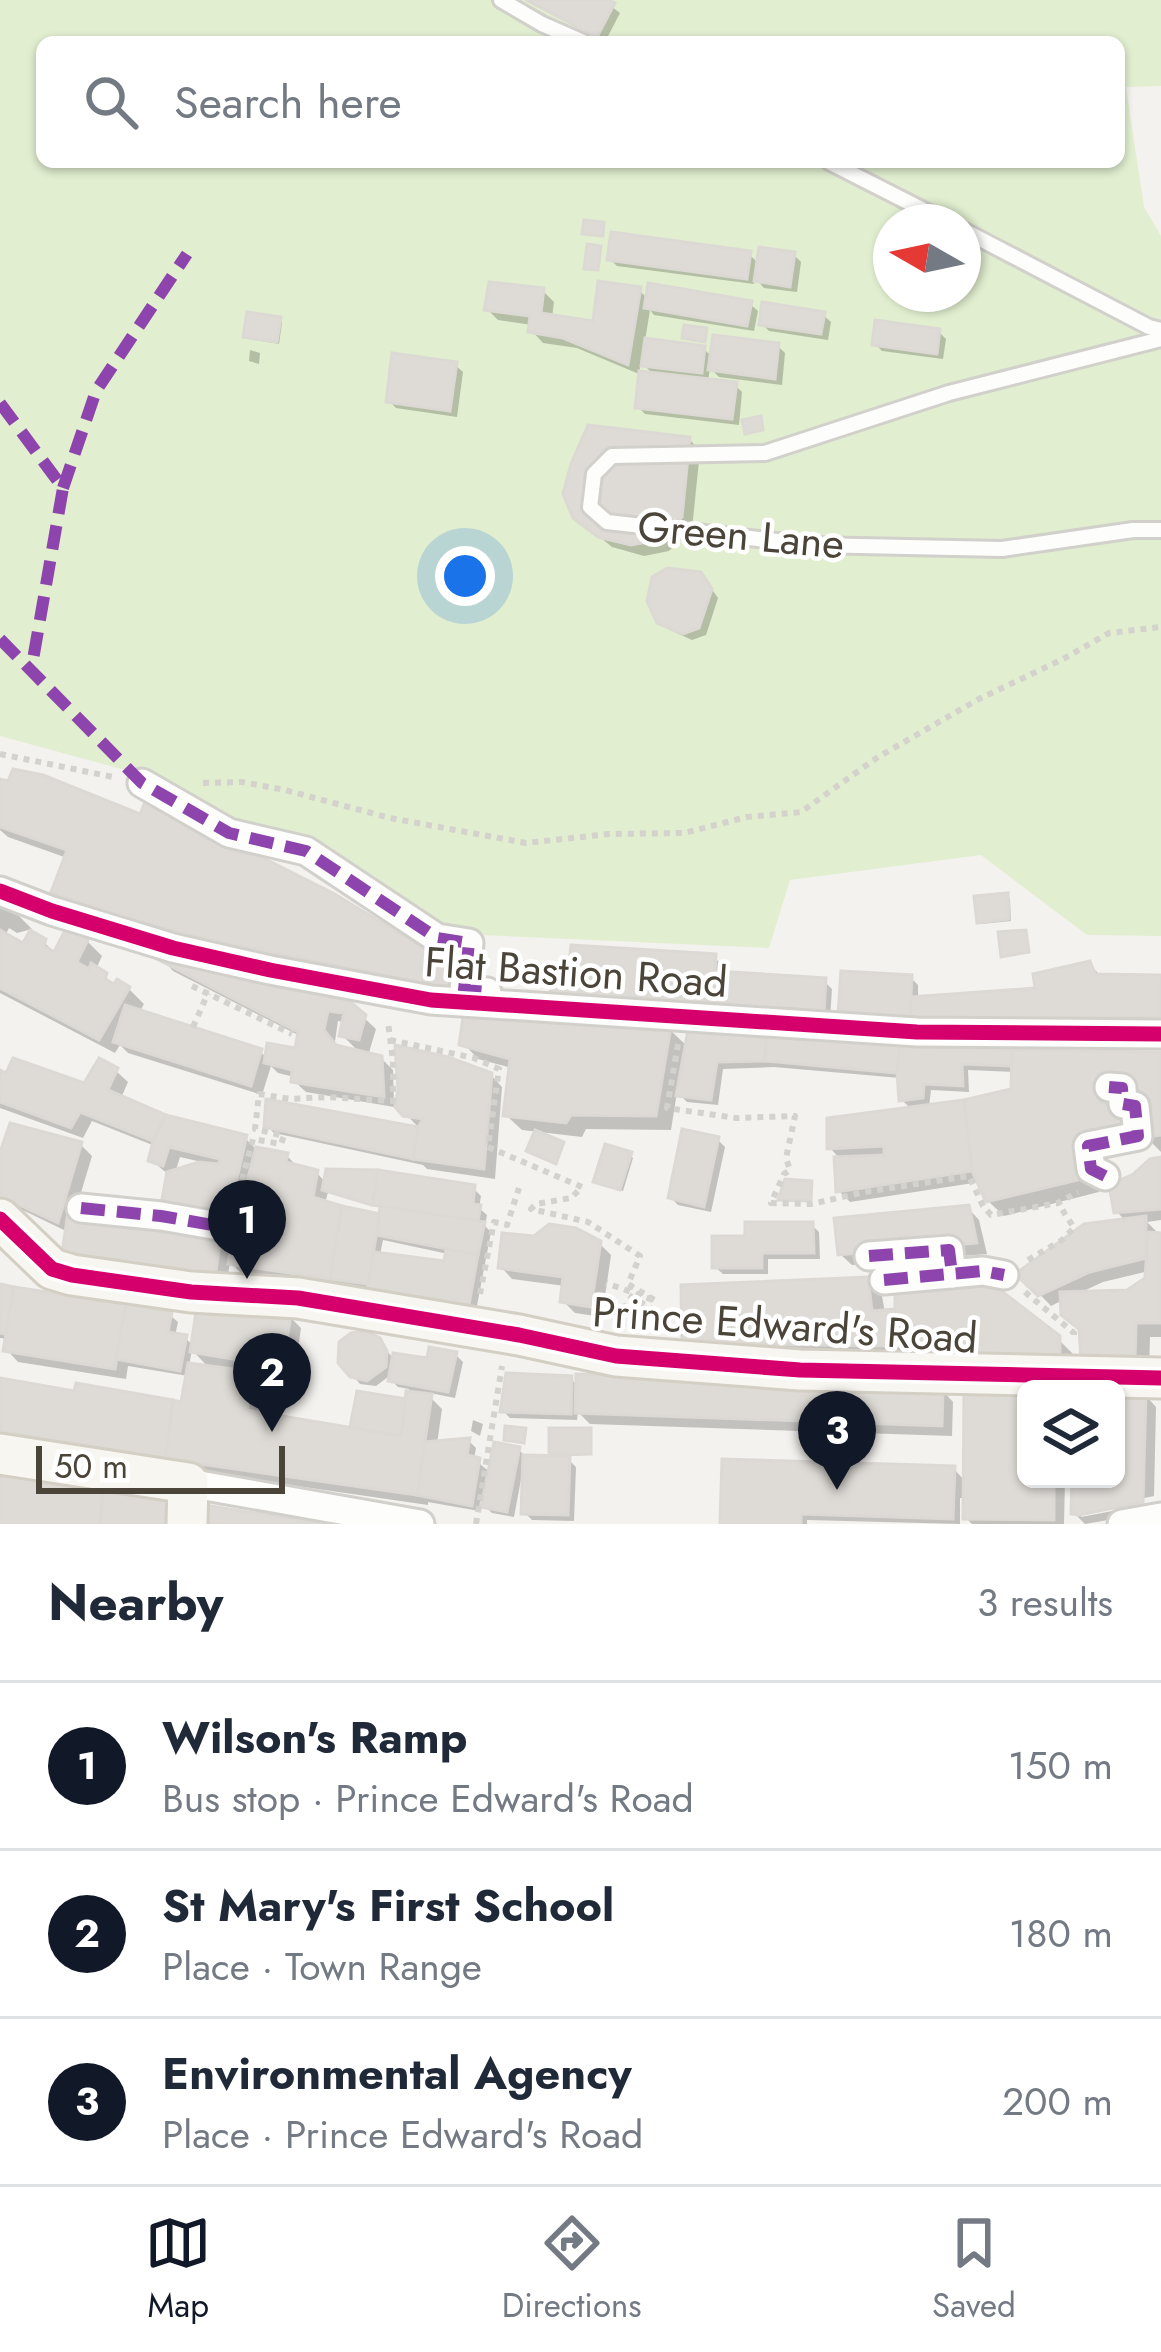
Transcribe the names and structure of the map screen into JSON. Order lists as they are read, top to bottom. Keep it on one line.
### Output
{"streets":{"street":["Flat Bastion Road","Prince Edward's Road"],"lane":["Green Lane"]},"scale_bar":"50 m","north":"left","page":{"search":"Search here","pins":["1","2","3"],"scale":"50 m","heading":["Nearby","3 results"],"list":[{"mark":"1","name":"Wilson's Ramp","note":"Bus stop · Prince Edward's Road","value":"150 m"},{"mark":"2","name":"St Mary's First School","note":"Place · Town Range","value":"180 m"},{"mark":"3","name":"Environmental Agency","note":"Place · Prince Edward's Road","value":"200 m"}],"nav":["Map","Directions","Saved"]}}
